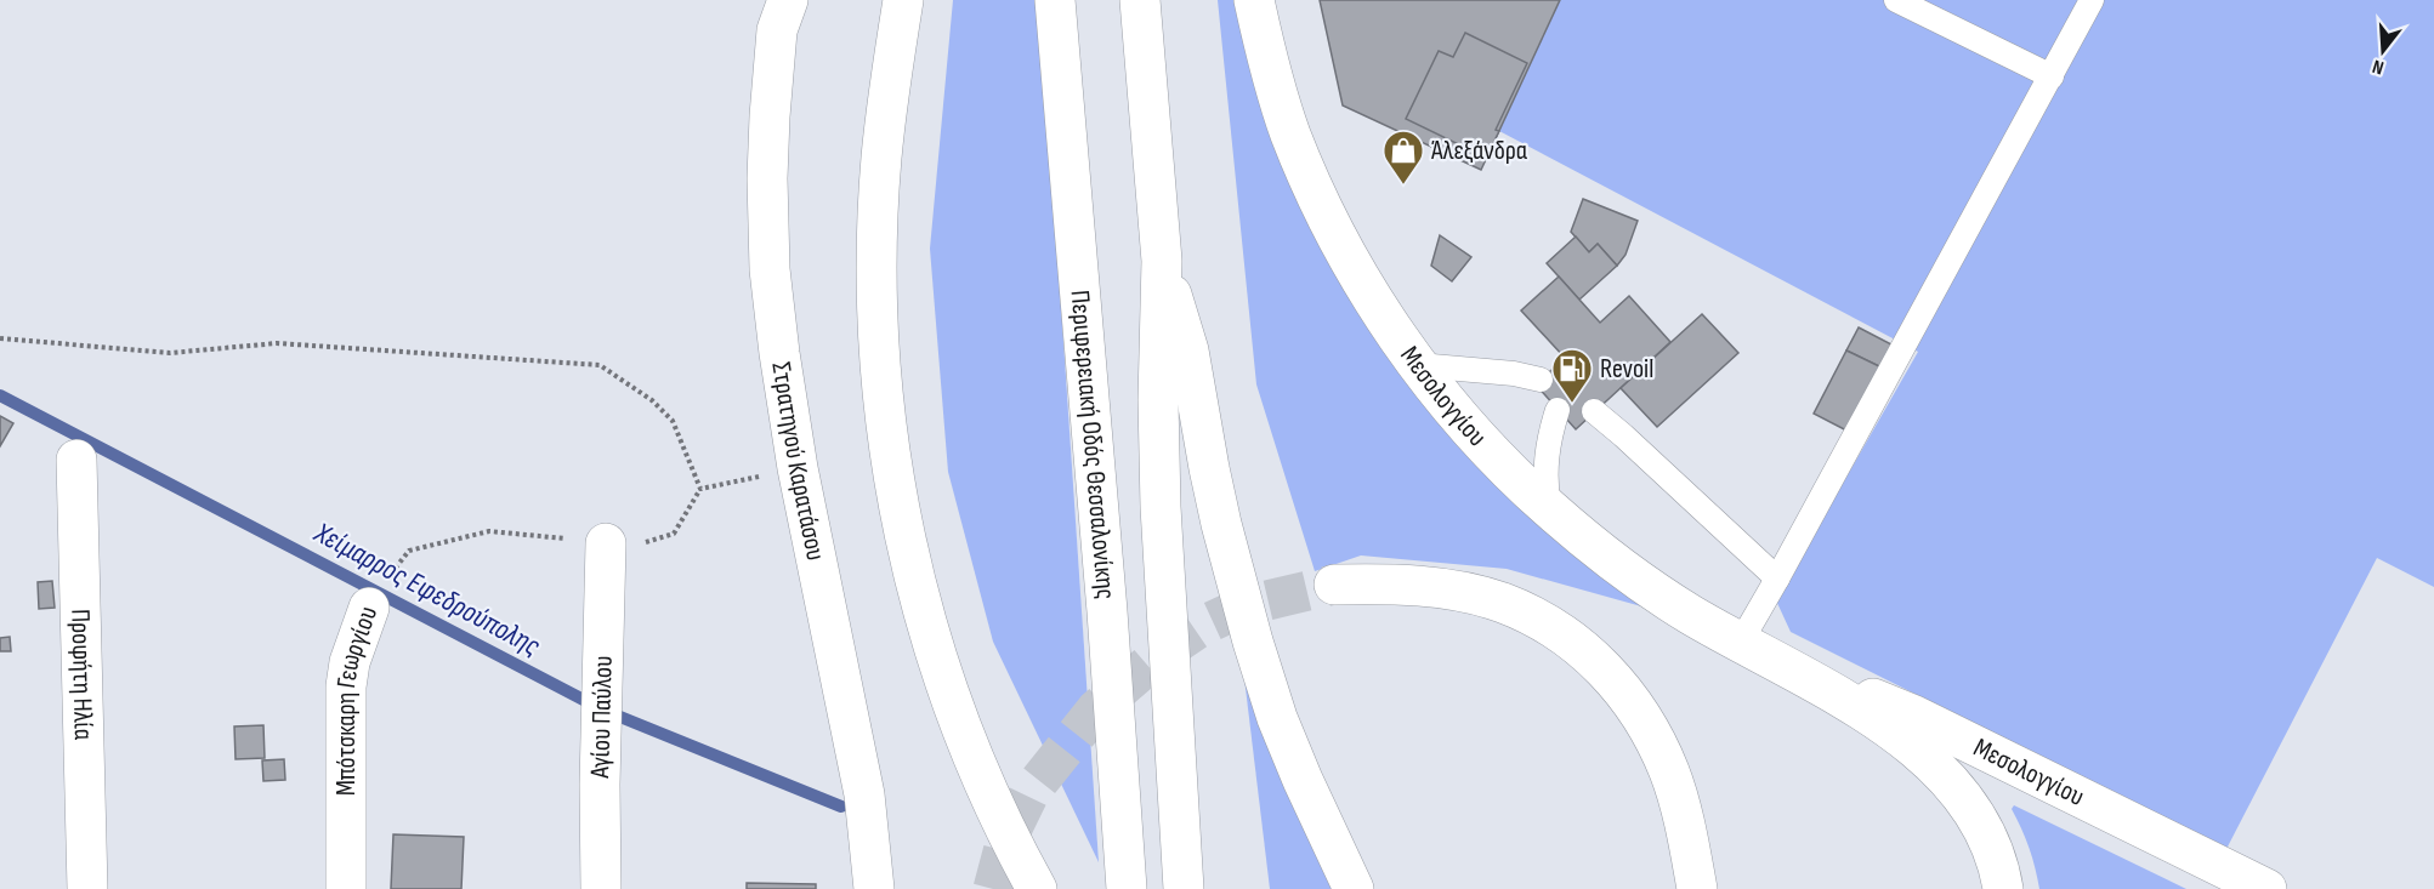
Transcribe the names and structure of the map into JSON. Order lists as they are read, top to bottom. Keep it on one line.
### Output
{"streets":{"main road":["Μεσολογγίου","Περιφερειακή Οδός Θεσσαλονίκης","Στρατηγού Καρατάσου","Προφήτη Ηλία","Μπότσκαρη Γεωργίου","Αγίου Παύλου"]},"crossings":[["Μπότσκαρη Γεωργίου","Αγίου Παύλου"]],"water":["Χείμαρρος Εφεδρούπολης"],"places":{"shop":["Άλεξάνδρα"],"fuel station":["Revoil"]},"north":"bottom"}
